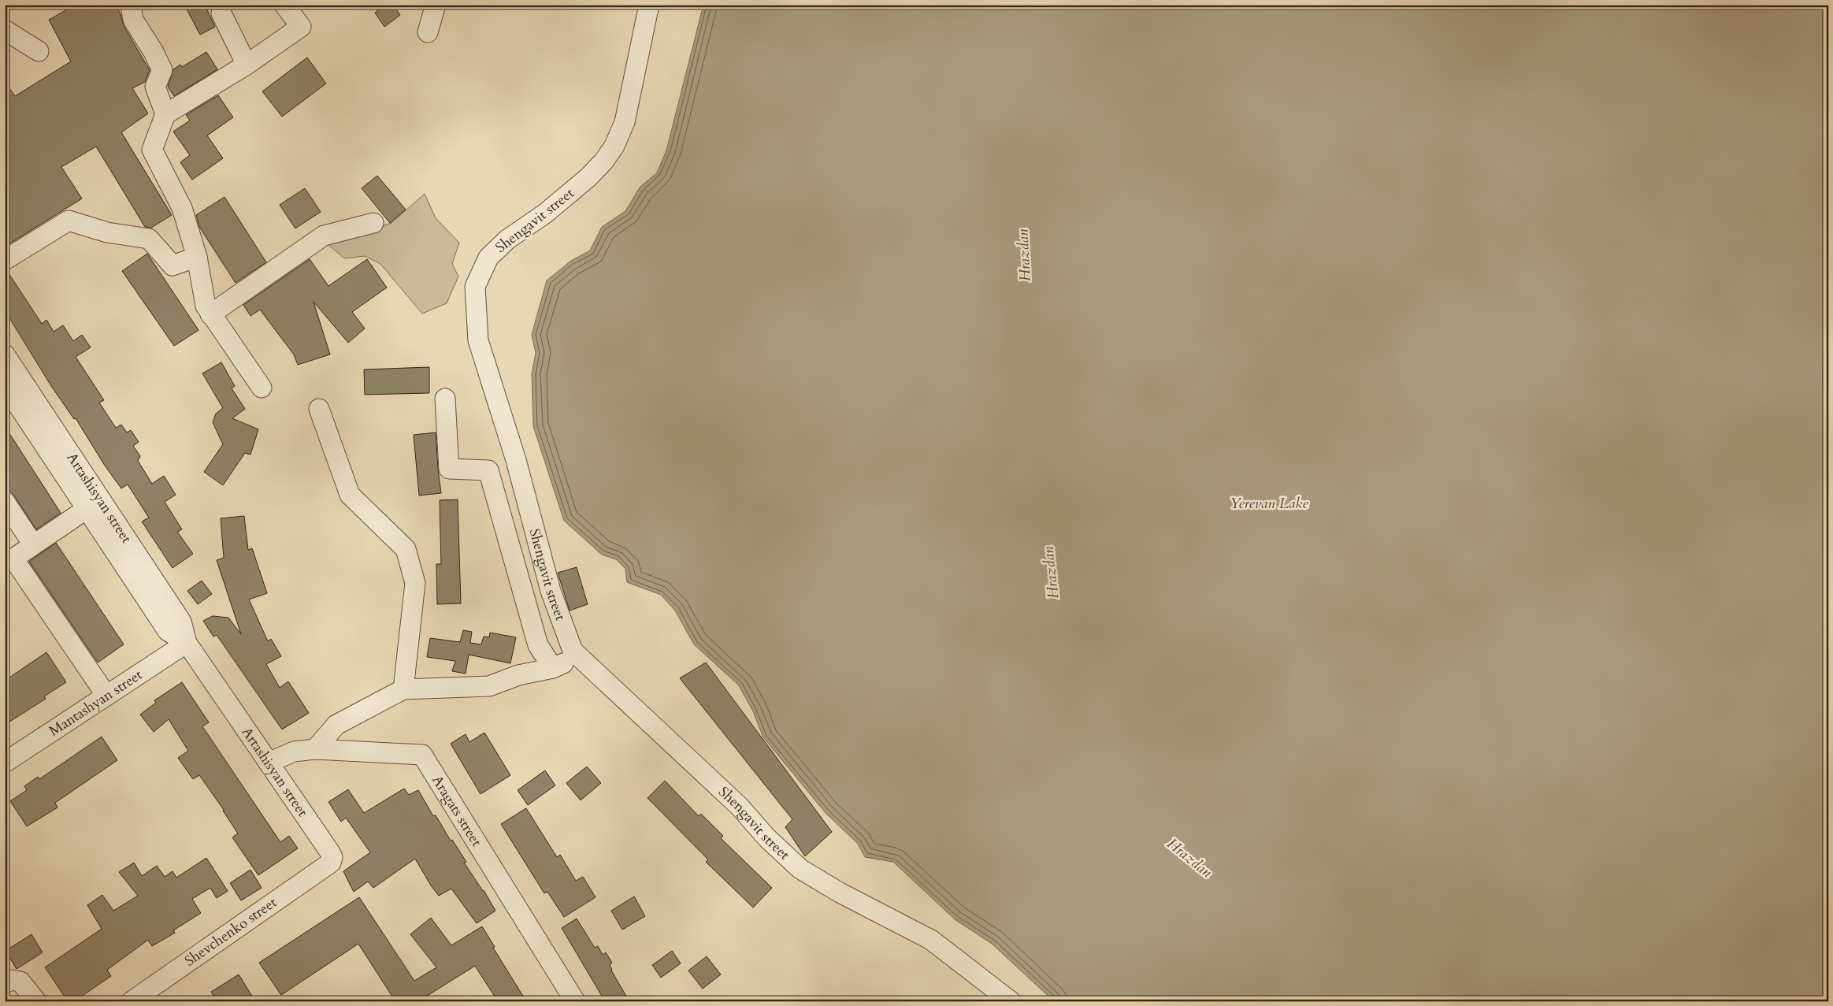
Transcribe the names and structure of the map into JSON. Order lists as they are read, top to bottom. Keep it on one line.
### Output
{"streets":{"street":["Shengavit street","Artashisyan street","Mantashyan street","Aragats street","Shevchenko street"]},"crossings":[["Artashisyan street","Mantashyan street"],["Artashisyan street","Aragats street"],["Artashisyan street","Shevchenko street"]],"water":["Hrazdan","Yerevan Lake"]}
